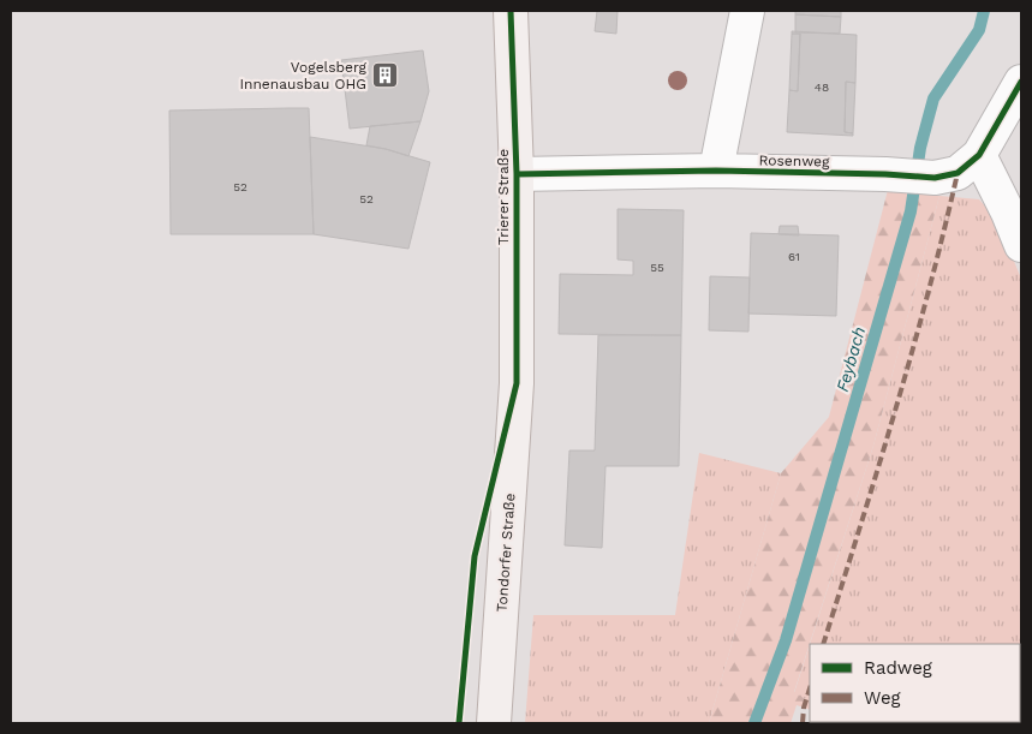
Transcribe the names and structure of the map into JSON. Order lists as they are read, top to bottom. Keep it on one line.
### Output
{"streets":{"main road":["Trierer Straße","Tondorfer Straße"],"street":["Rosenweg"]},"crossings":[["Rosenweg","Trierer Straße"],["Trierer Straße","Tondorfer Straße"]],"water":["Feybach"],"places":{"building":["Vogelsberg Innenausbau OHG"]},"house_numbers":["48","52","52","61","55"],"legend":["Radweg","Weg"]}
